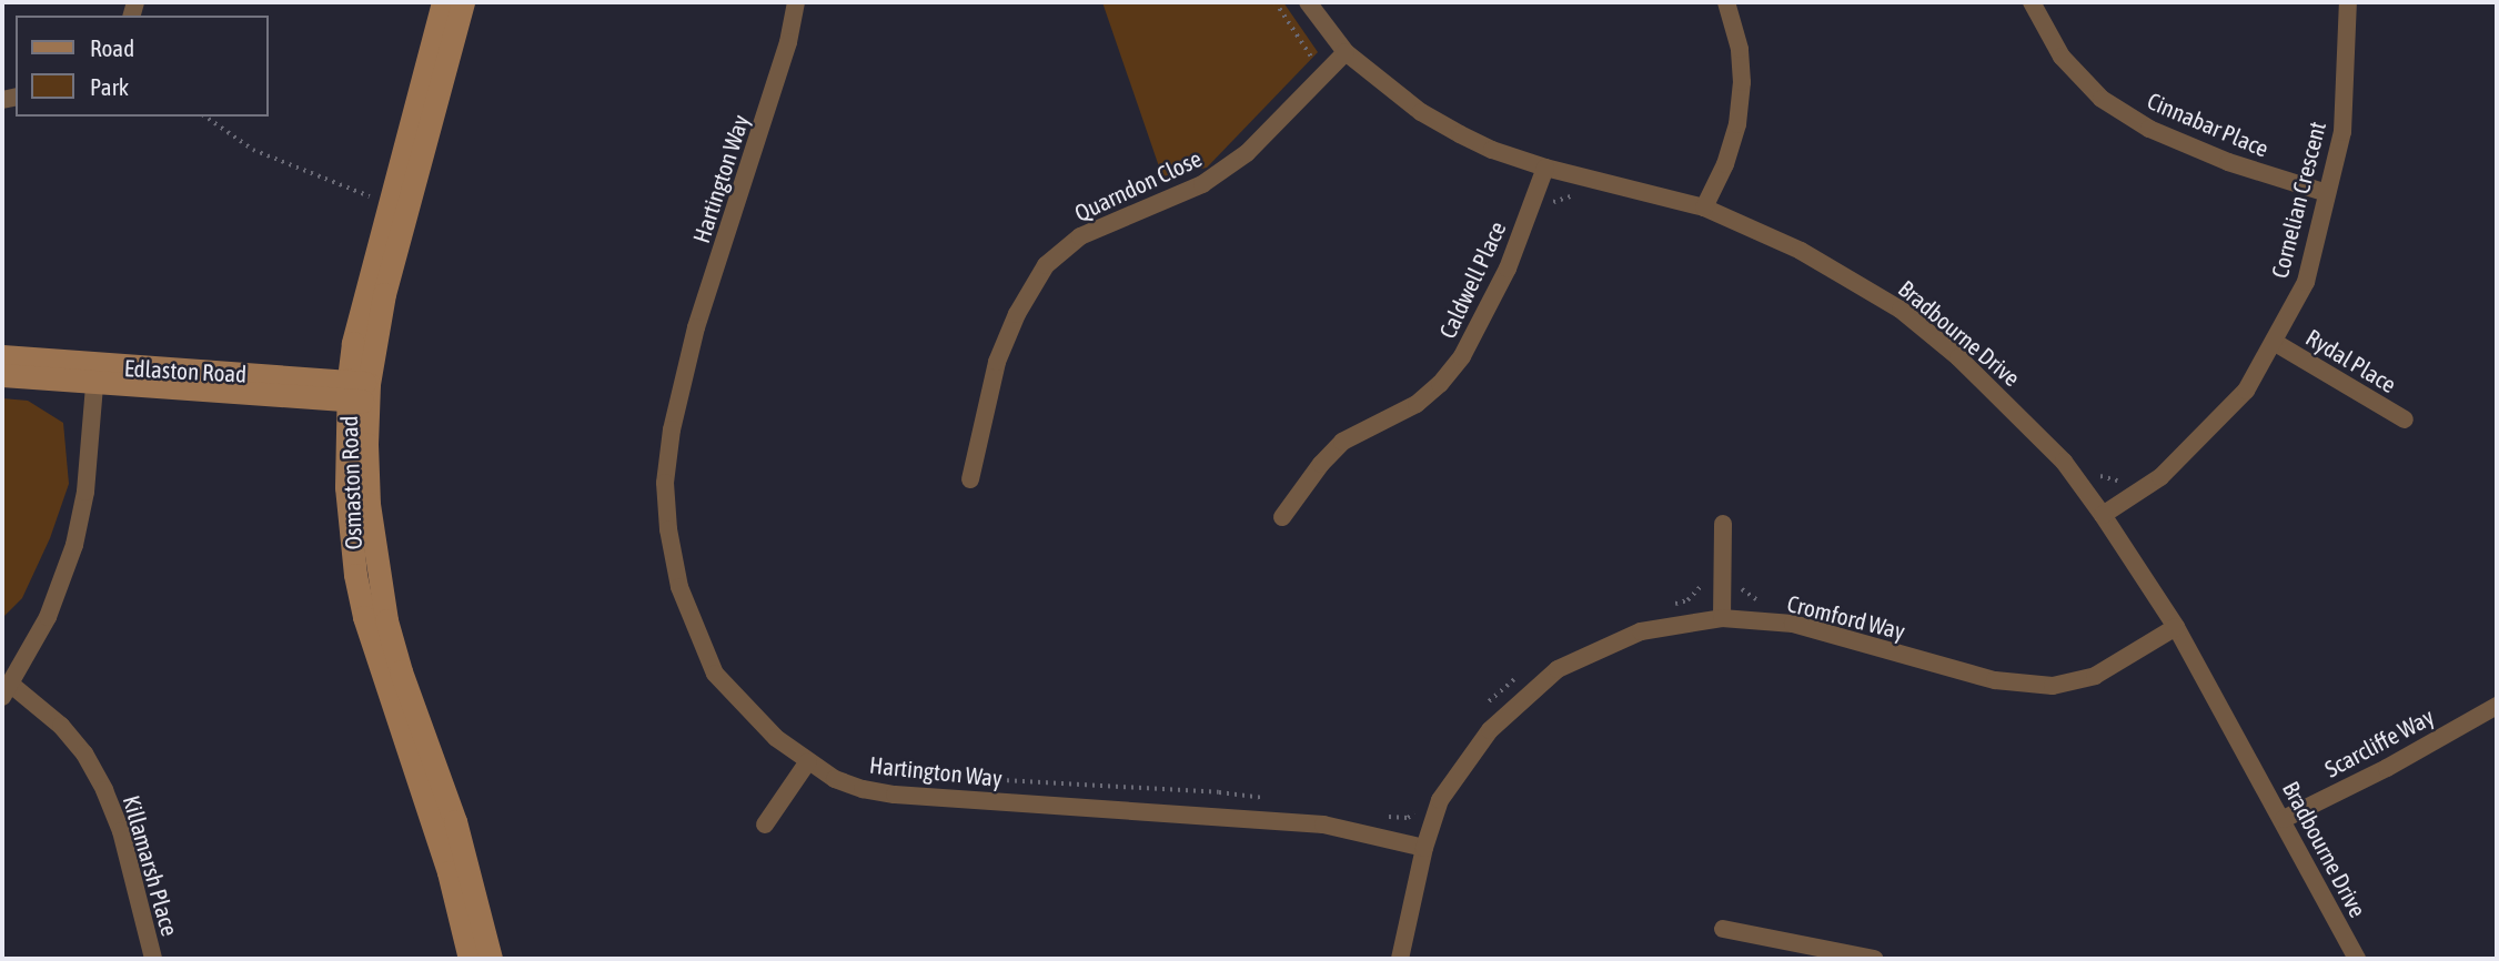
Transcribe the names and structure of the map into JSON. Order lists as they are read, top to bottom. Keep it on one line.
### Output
{"streets":{"street":["Cinnabar Place","Hartington Way","Quarndon Close","Cornelian Crescent","Caldwell Place","Bradbourne Drive","Rydal Place","Edlaston Road","Osmaston Road","Cromford Way","Scarcliffe Way","Killamarsh Place"]},"crossings":[["Cinnabar Place","Cornelian Crescent"],["Hartington Way","Cromford Way"],["Quarndon Close","Bradbourne Drive"],["Cornelian Crescent","Bradbourne Drive"],["Cornelian Crescent","Rydal Place"],["Caldwell Place","Bradbourne Drive"],["Bradbourne Drive","Cromford Way"],["Bradbourne Drive","Scarcliffe Way"],["Edlaston Road","Osmaston Road"]],"legend":["Road","Park"]}
